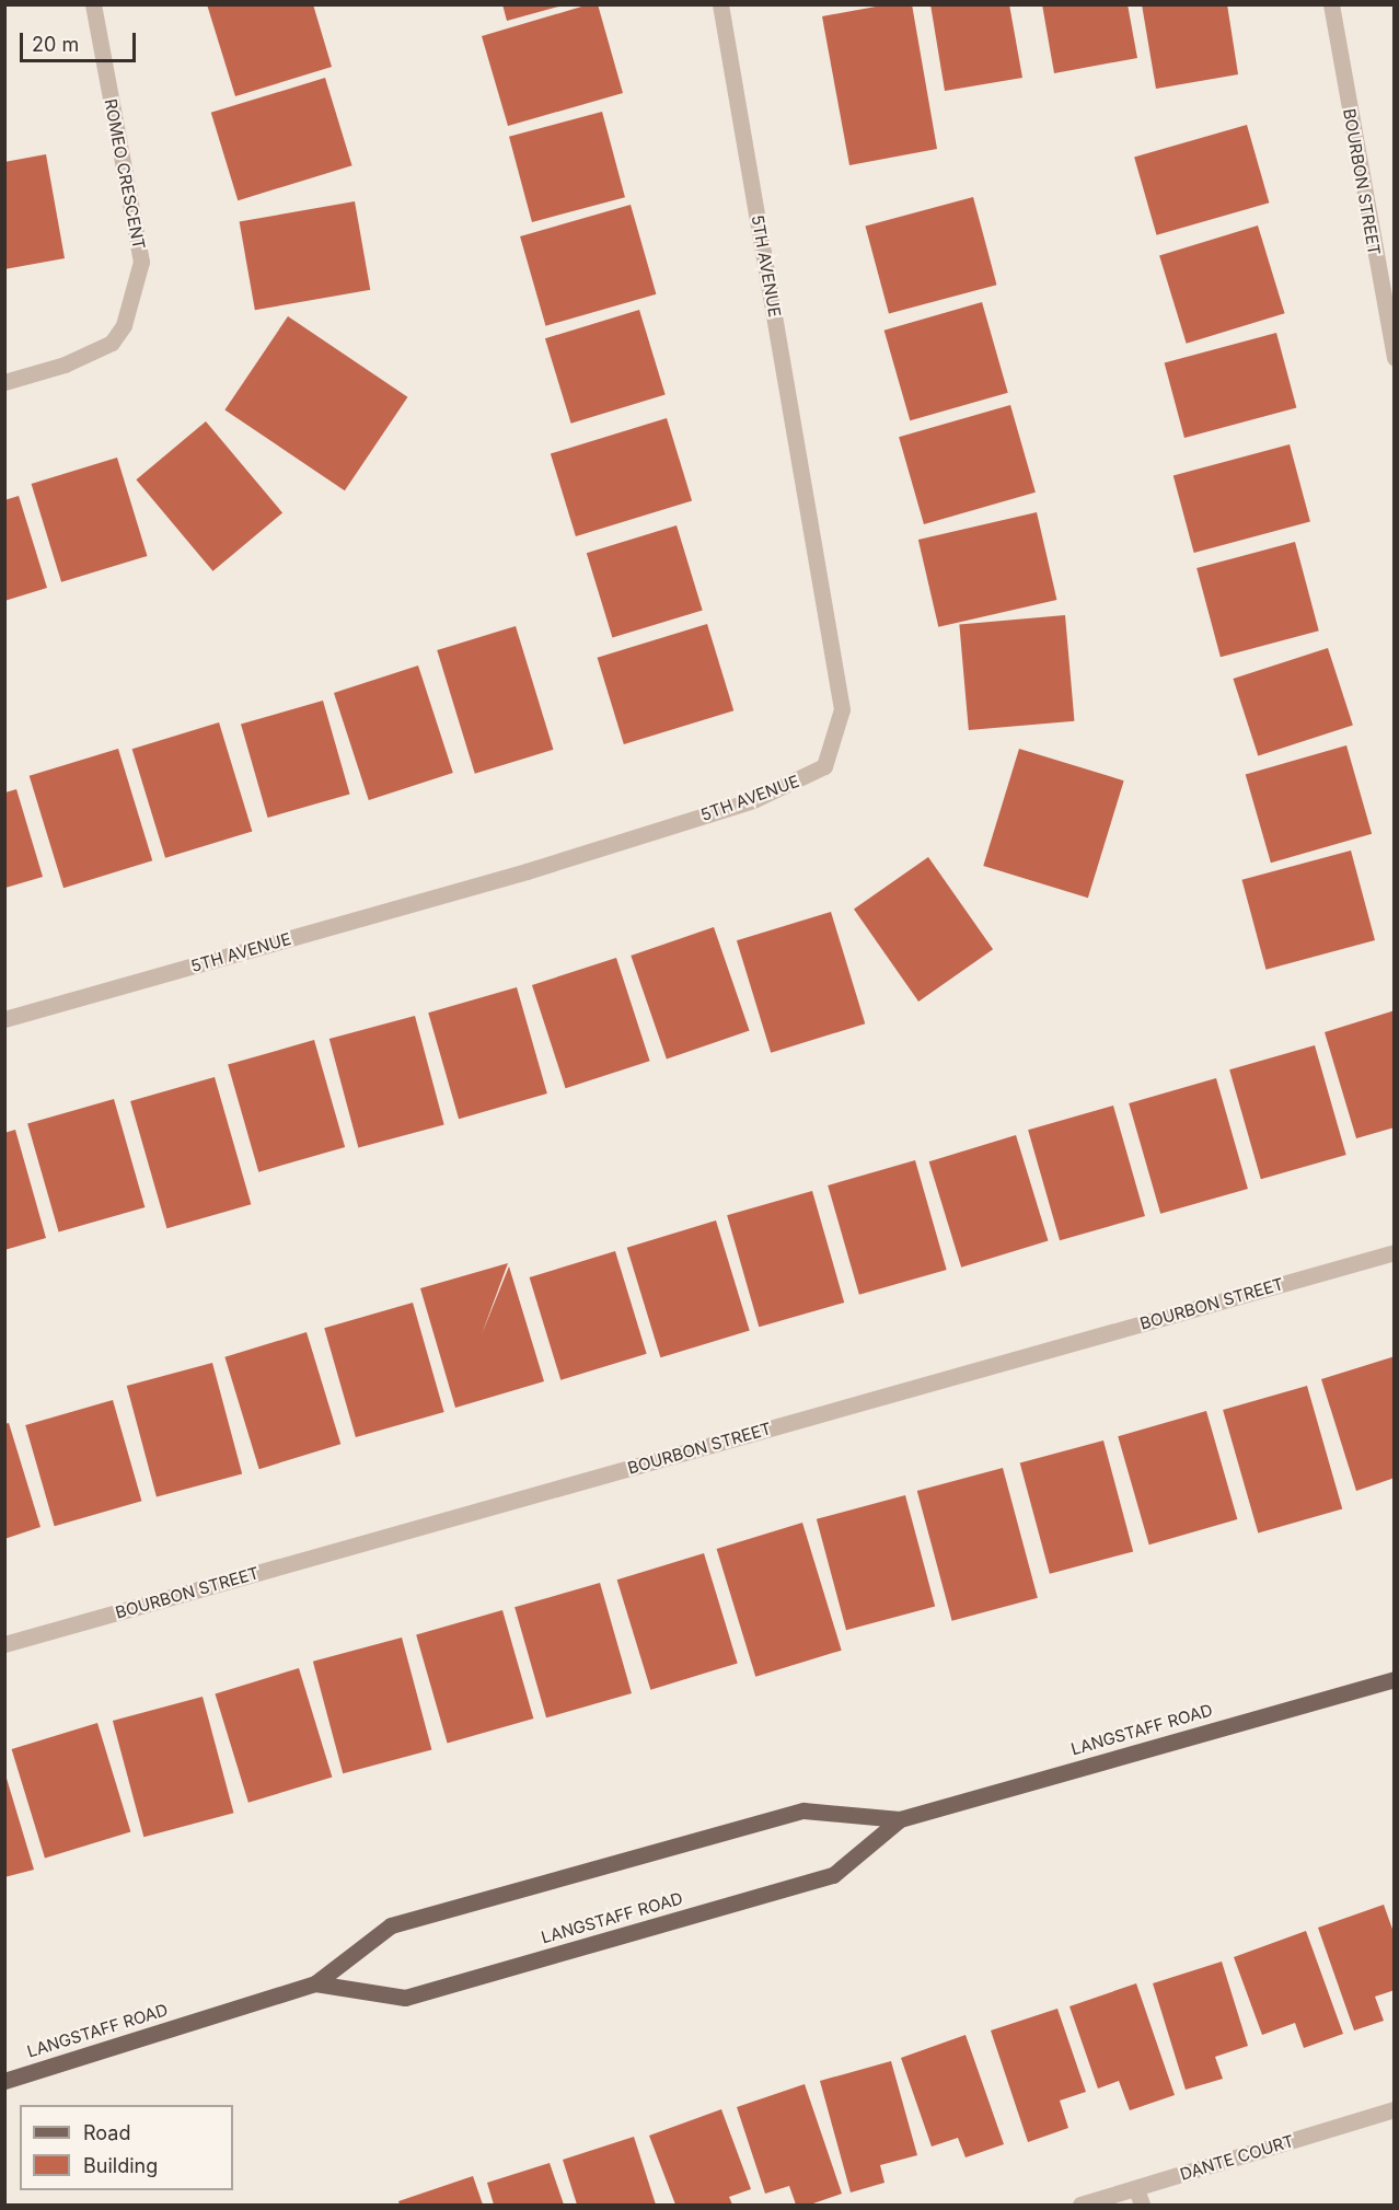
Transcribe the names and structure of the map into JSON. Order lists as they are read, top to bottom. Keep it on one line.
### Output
{"streets":{"main road":["LANGSTAFF ROAD"],"street":["ROMEO CRESCENT","BOURBON STREET","5TH AVENUE","DANTE COURT"]},"legend":["Road","Building"],"scale_bar":"20 m"}
